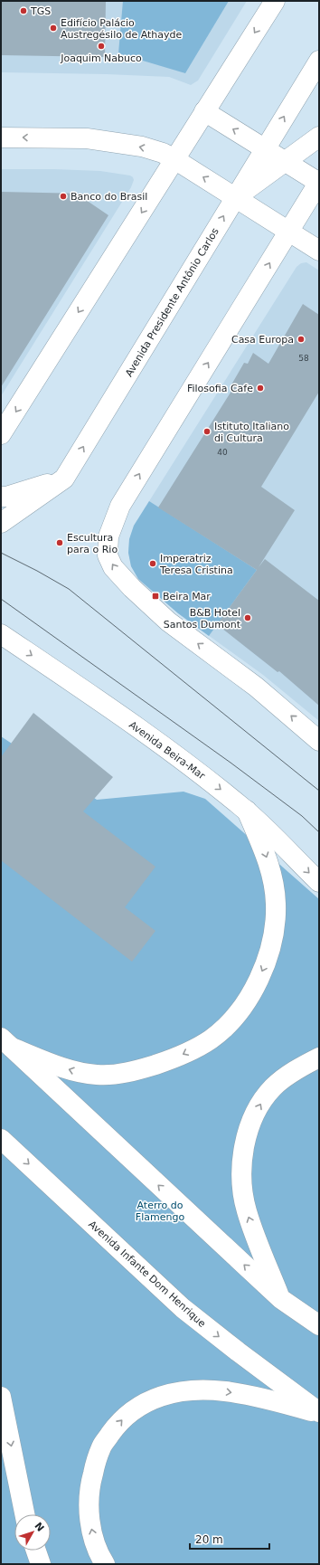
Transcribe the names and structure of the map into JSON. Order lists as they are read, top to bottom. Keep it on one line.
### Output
{"streets":{"main road":["Avenida Presidente Antônio Carlos","Avenida Beira-Mar","Avenida Infante Dom Henrique"]},"one_way":["Avenida Beira-Mar"],"parks":["Aterro do Flamengo"],"places":{"other":["TGS","Edifício Palácio Austregésilo de Athayde","Joaquim Nabuco","Banco do Brasil","Casa Europa","Filosofia Cafe","Istituto Italiano di Cultura","Escultura para o Rio","Imperatriz Teresa Cristina","B&B Hotel Santos Dumont"],"transit":["Beira Mar"]},"house_numbers":["58","40"],"scale_bar":"20 m","north":"top right"}
